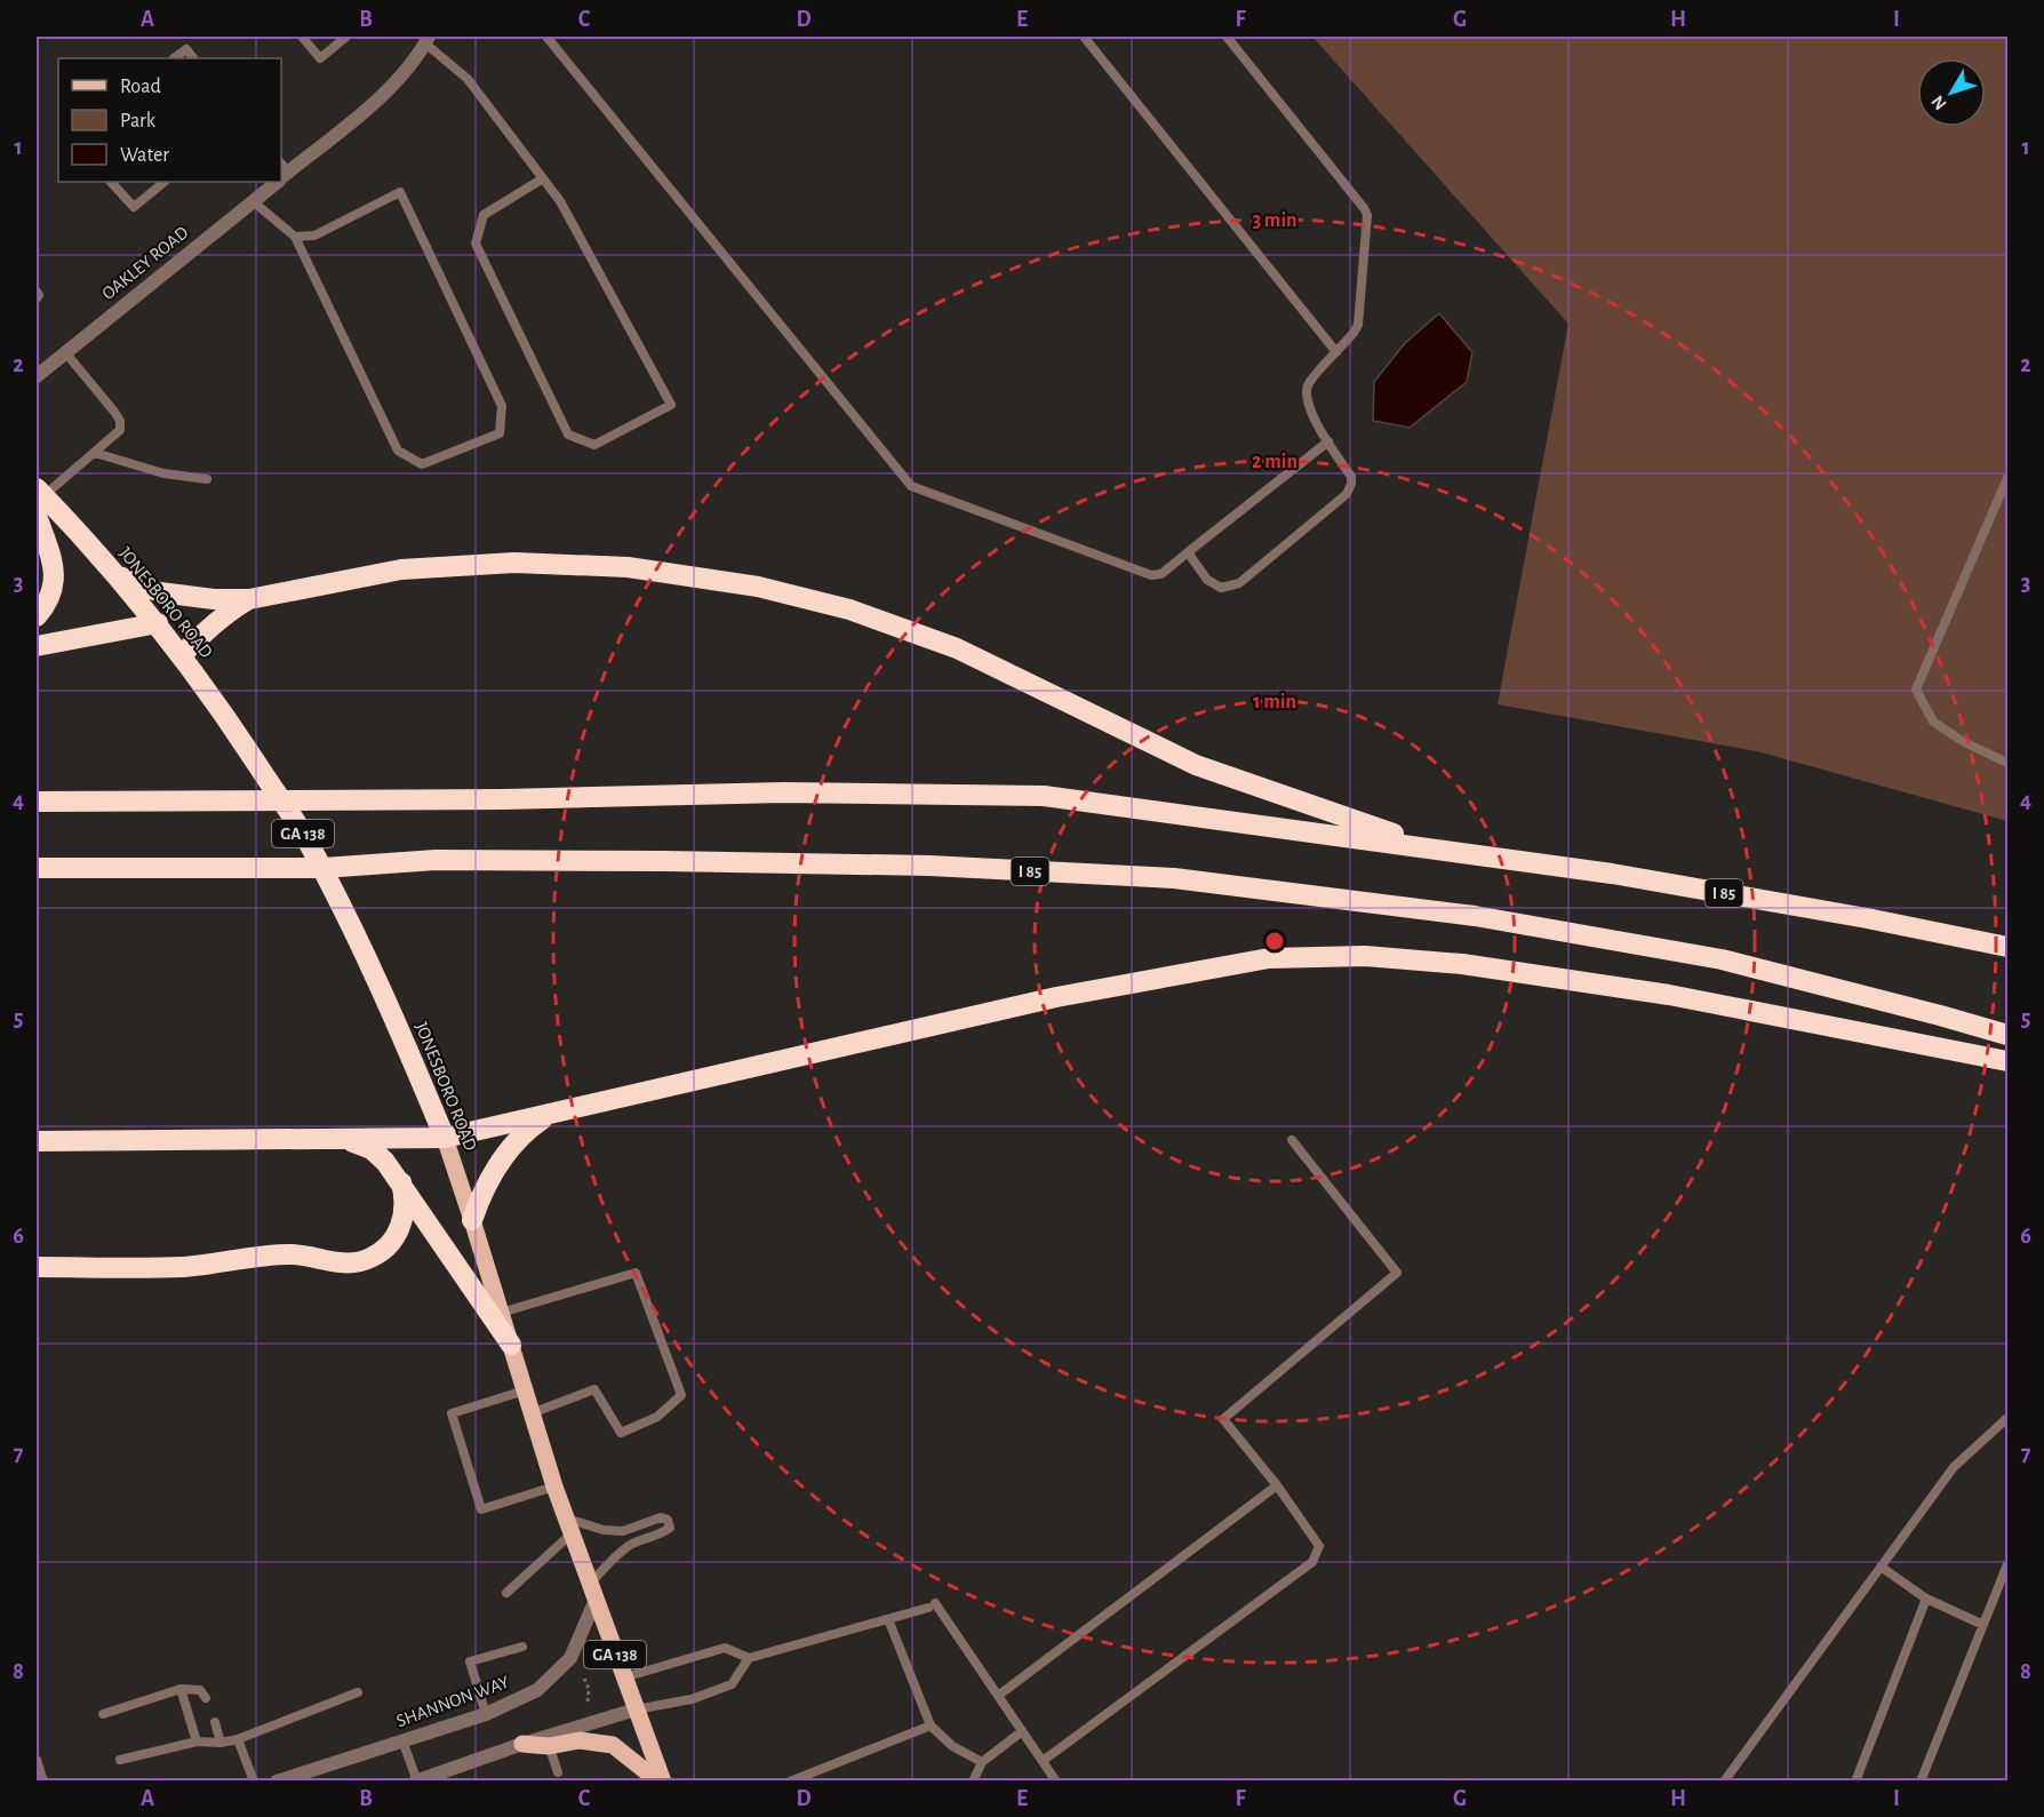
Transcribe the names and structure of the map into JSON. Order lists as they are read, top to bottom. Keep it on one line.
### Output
{"streets":{"highway":["JONESBORO ROAD","GA 138","I 85"],"street":["OAKLEY ROAD","SHANNON WAY"]},"crossings":[["JONESBORO ROAD","SHANNON WAY"]],"legend":["Road","Park","Water"],"north":"bottom left","grid":{"columns":["A","B","C","D","E","F","G","H","I"],"rows":["1","2","3","4","5","6","7","8"]},"rings":["3 min","2 min","1 min"]}
